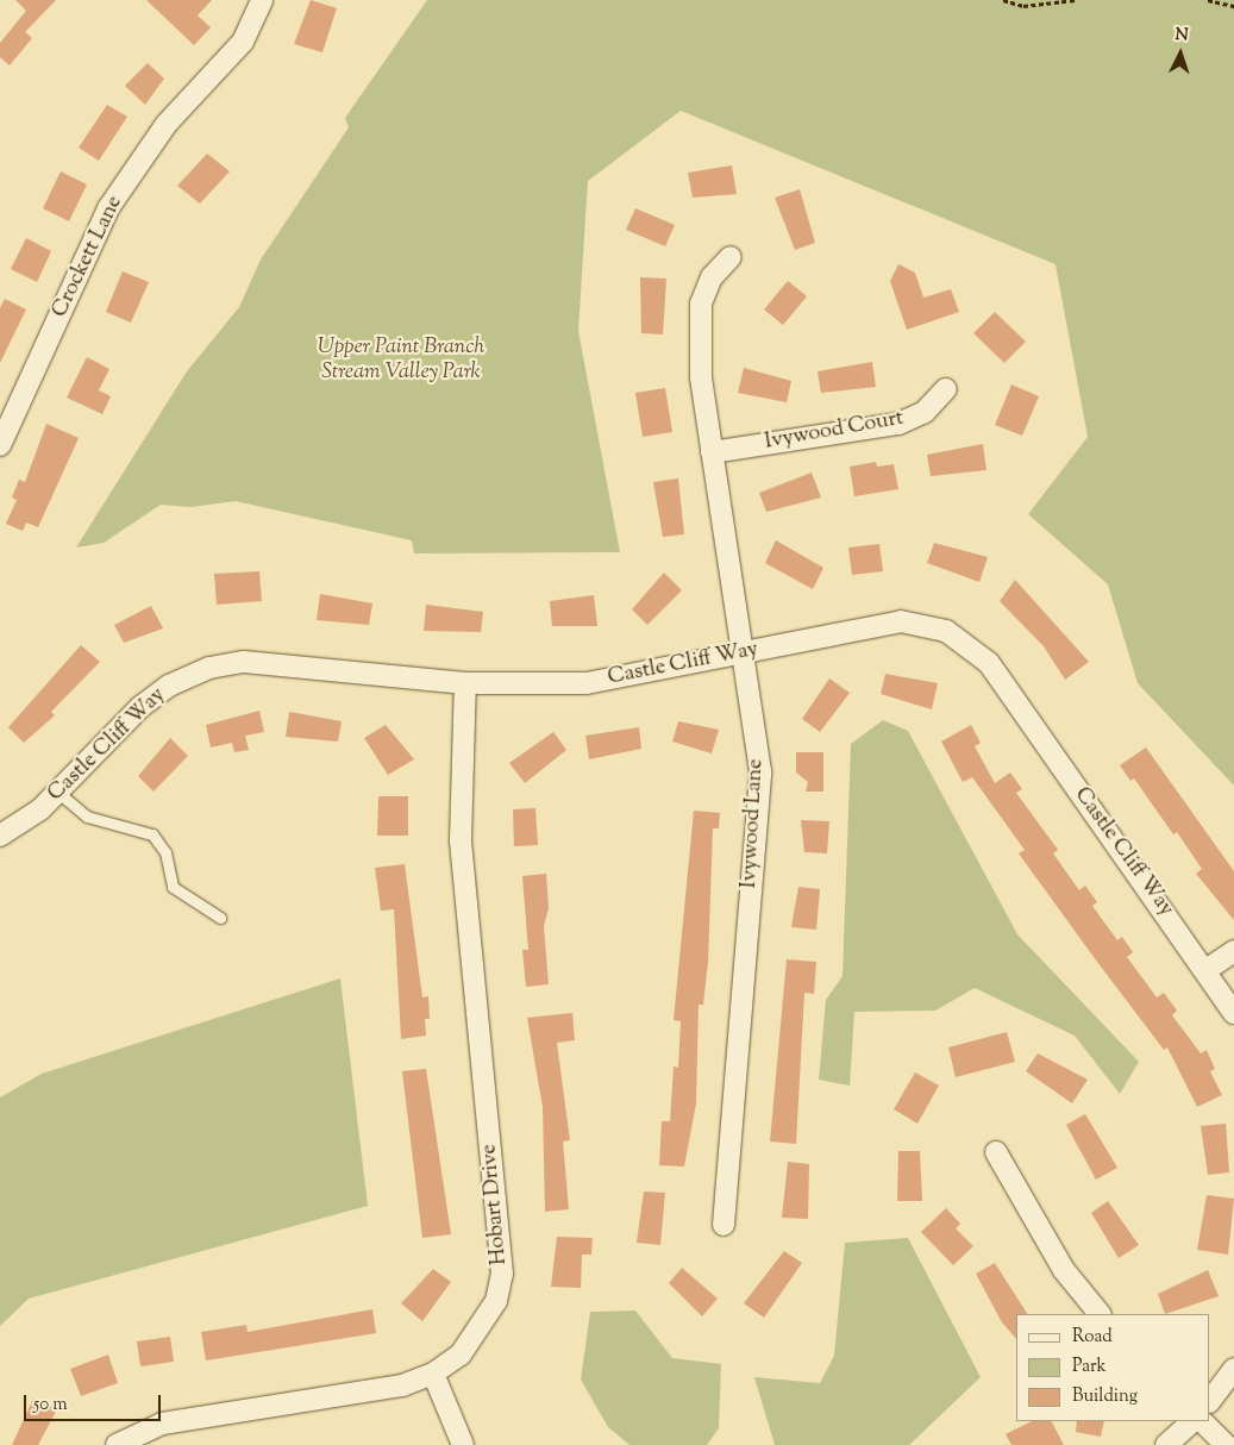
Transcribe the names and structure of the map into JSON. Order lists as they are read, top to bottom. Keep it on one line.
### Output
{"streets":{"street":["Crockett Lane","Ivywood Court","Castle Cliff Way","Ivywood Lane","Hobart Drive"]},"crossings":[["Ivywood Court","Ivywood Lane"],["Castle Cliff Way","Ivywood Lane"],["Castle Cliff Way","Hobart Drive"]],"parks":["Upper Paint Branch Stream Valley Park"],"legend":["Road","Park","Building"],"scale_bar":"50 m","north":"top"}
